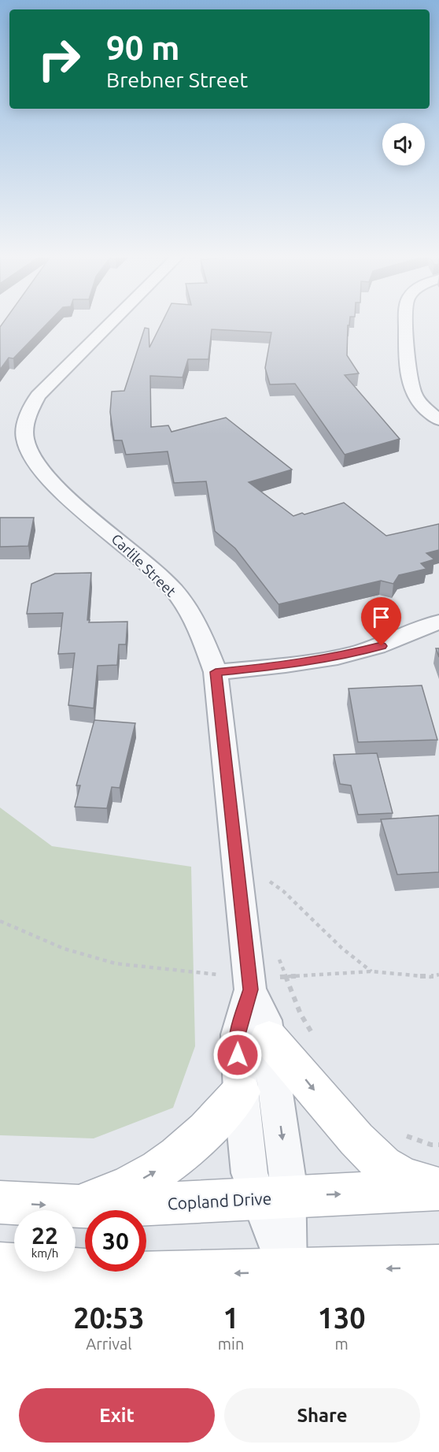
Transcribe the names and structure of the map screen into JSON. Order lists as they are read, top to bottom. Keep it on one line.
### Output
{"streets":{"main road":["Copland Drive"],"street":["Carlile Street"]},"crossings":[["Carlile Street","Copland Drive"]],"page":{"turn":["90 m","Brebner Street"],"speed":"22 km/h","limit":"30","eta":["20:53","Arrival","1","min","130","m"],"buttons":["Exit","Share"]}}
